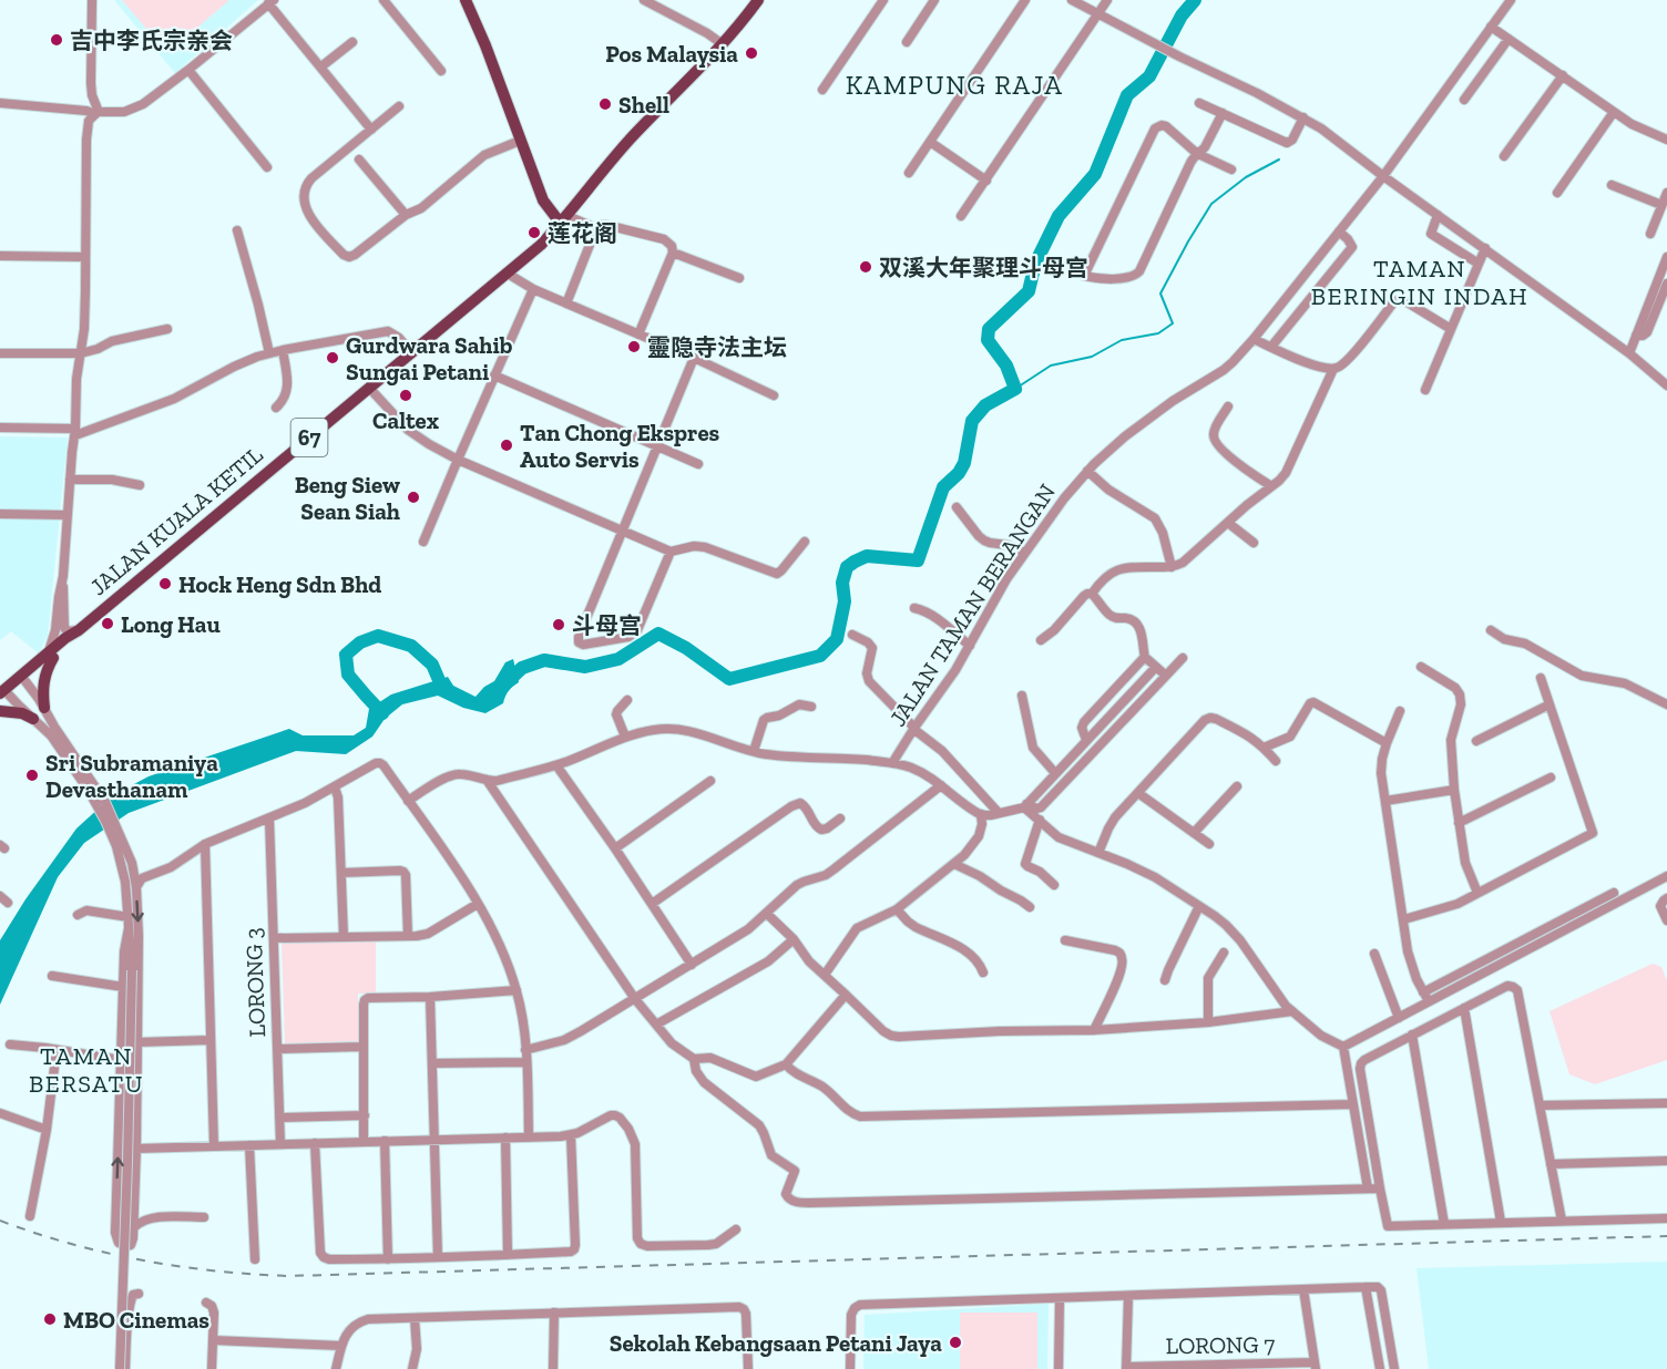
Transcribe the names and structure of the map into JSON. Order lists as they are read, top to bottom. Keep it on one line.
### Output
{"streets":{"main road":["67","JALAN KUALA KETIL"],"street":["JALAN TAMAN BERANGAN","LORONG 3","LORONG 7"]},"districts":["KAMPUNG RAJA","TAMAN BERINGIN INDAH","TAMAN BERSATU"],"places":["吉中李氏宗亲会","Pos Malaysia","Shell","莲花阁","双溪大年聚理斗母宫","靈隐寺法主坛","Gurdwara Sahib Sungai Petani","Caltex","Tan Chong Ekspres Auto Servis","Beng Siew Sean Siah","Hock Heng Sdn Bhd","Long Hau","斗母宫","Sri Subramaniya Devasthanam","MBO Cinemas","Sekolah Kebangsaan Petani Jaya"]}
